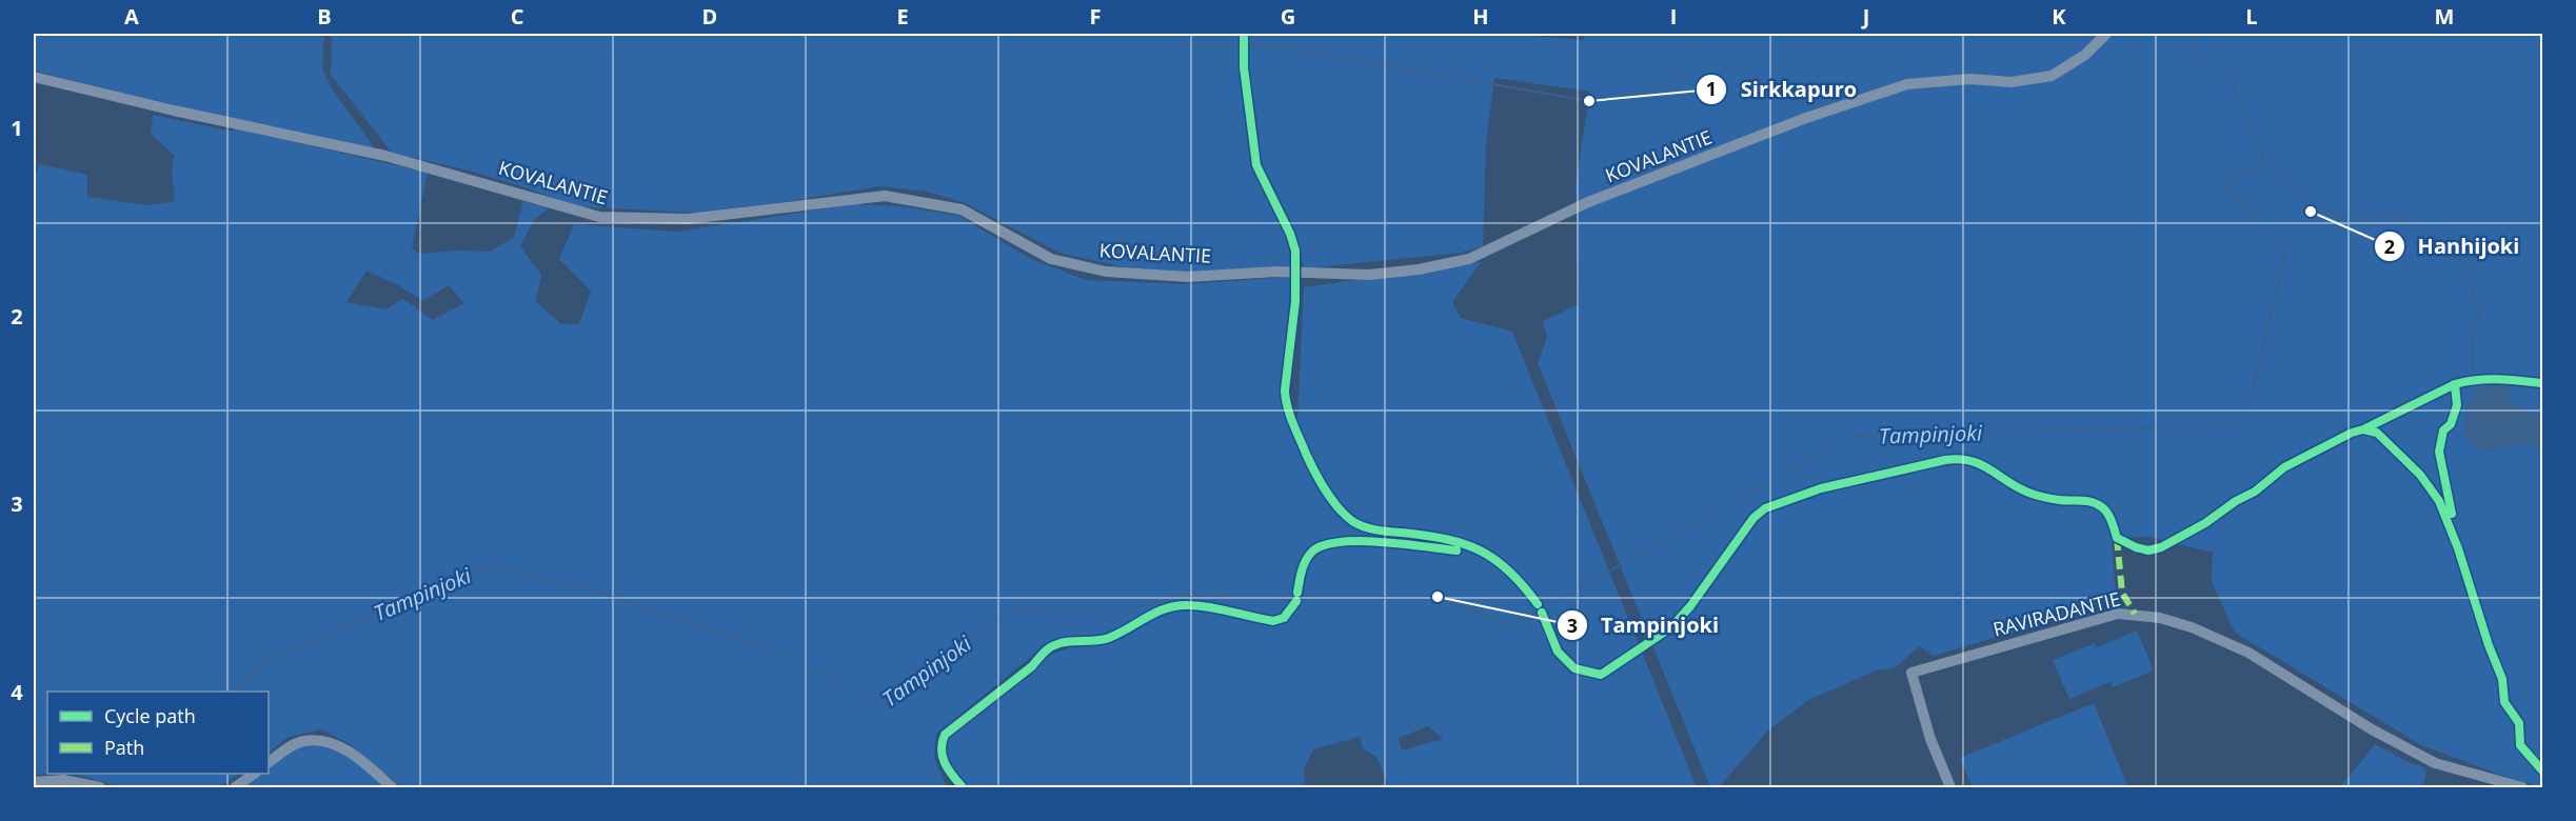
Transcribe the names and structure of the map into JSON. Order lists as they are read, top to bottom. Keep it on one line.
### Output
{"streets":{"street":["KOVALANTIE","RAVIRADANTIE"]},"water":["Tampinjoki"],"places":["Sirkkapuro","Hanhijoki","Tampinjoki"],"legend":["Cycle path","Path"],"grid":{"columns":["A","B","C","D","E","F","G","H","I","J","K","L","M"],"rows":["1","2","3","4"]}}
